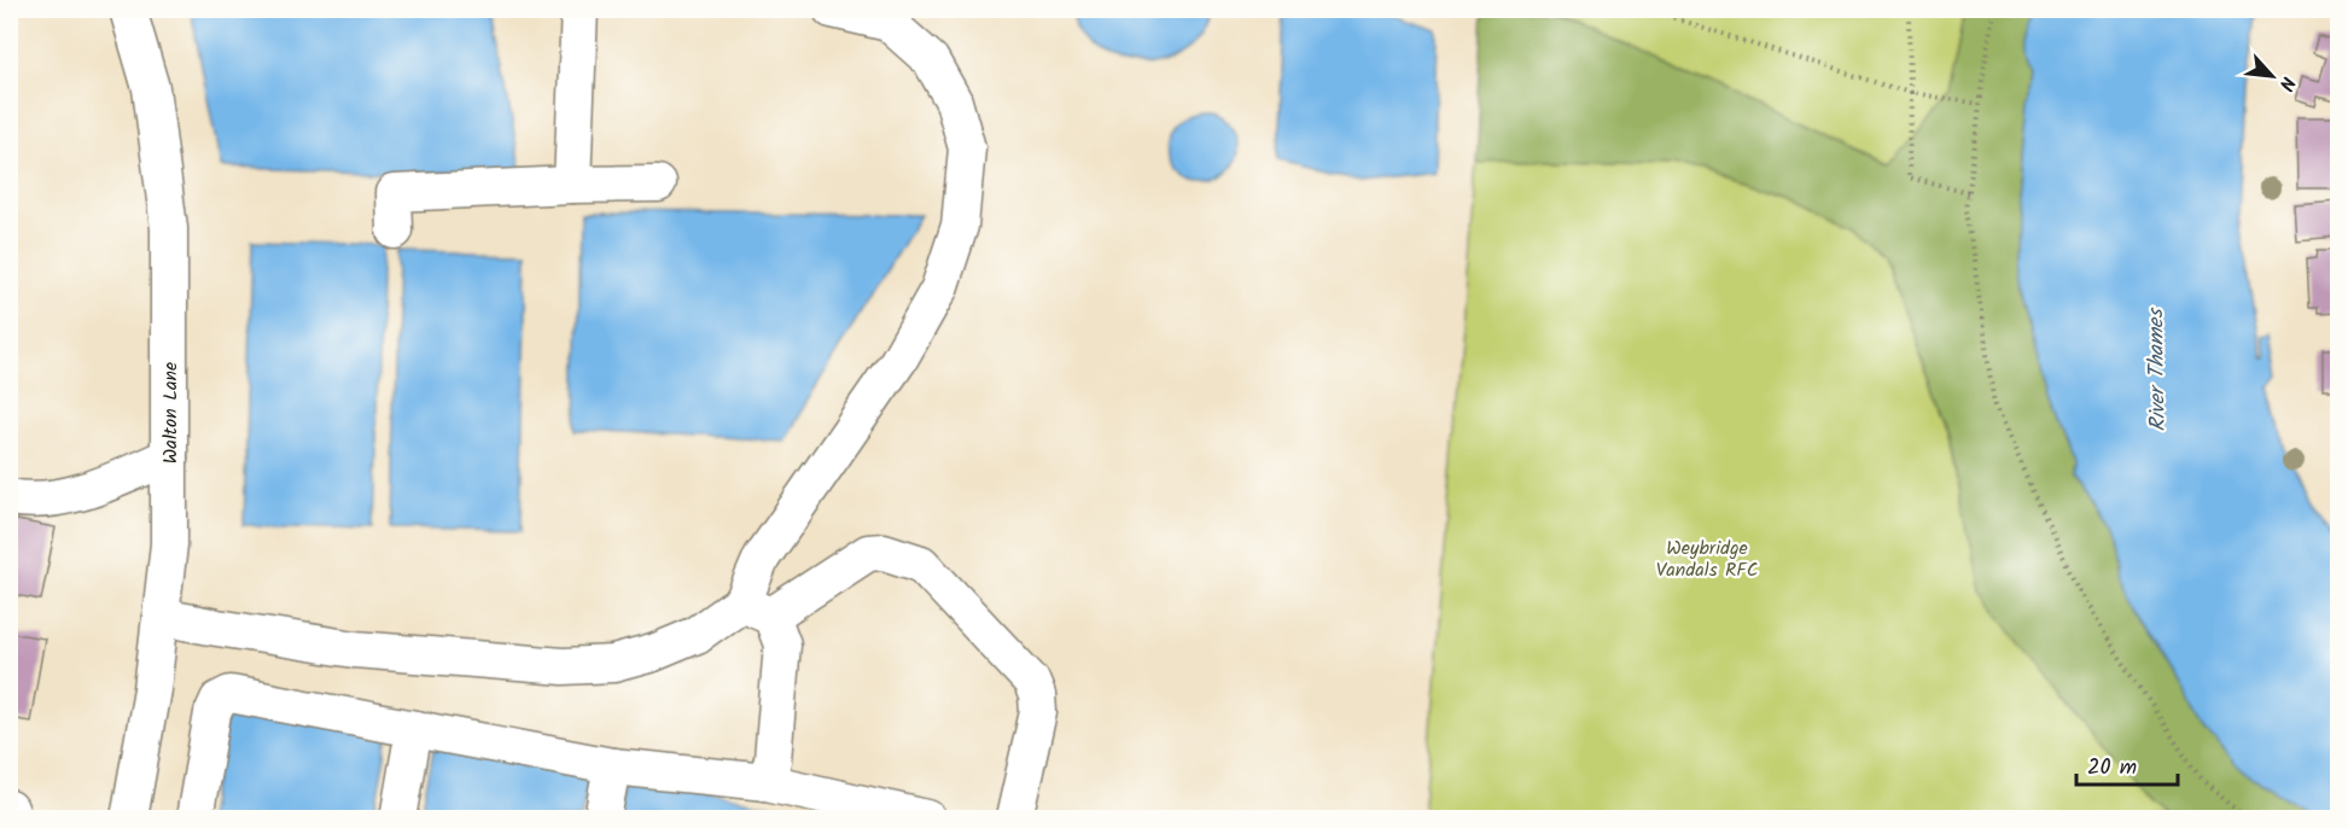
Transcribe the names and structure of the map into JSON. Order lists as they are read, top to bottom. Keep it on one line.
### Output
{"streets":{"street":["Walton Lane"]},"water":["River Thames"],"parks":["Weybridge Vandals RFC"],"scale_bar":"20 m","north":"bottom right"}
